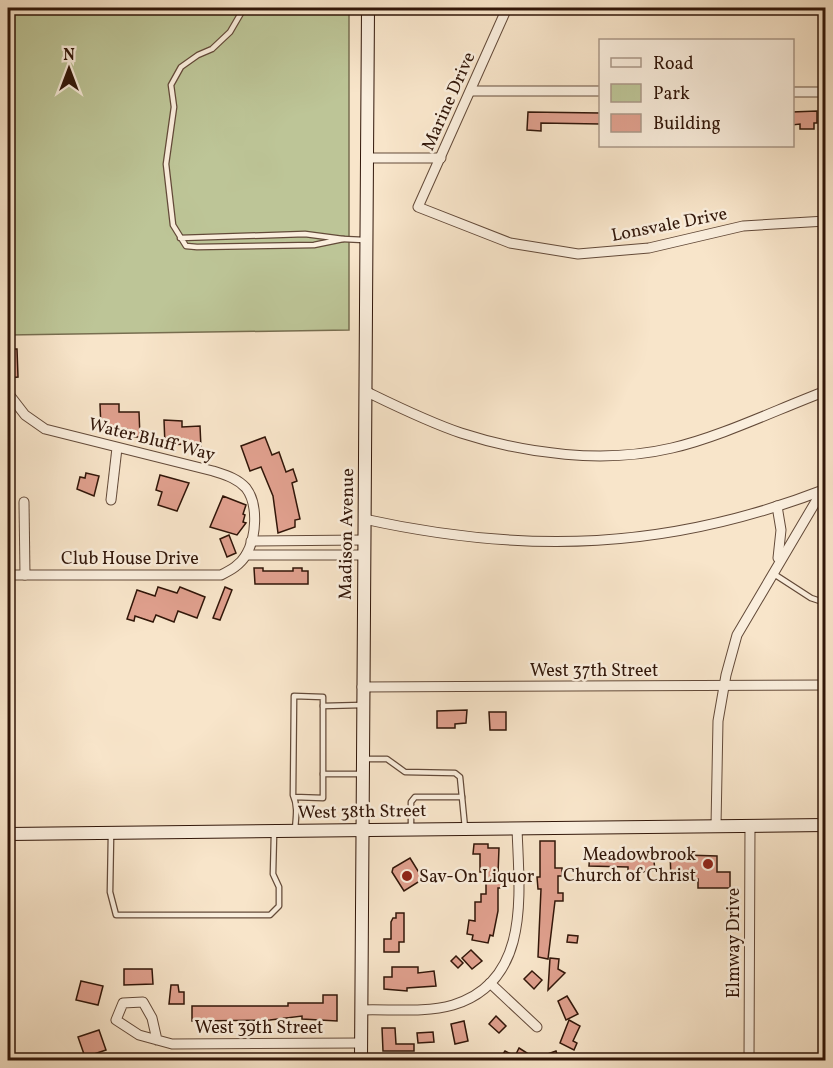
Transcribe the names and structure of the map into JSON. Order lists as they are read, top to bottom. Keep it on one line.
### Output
{"streets":{"street":["Marine Drive","Lonsvale Drive","Water Bluff Way","Madison Avenue","Club House Drive","West 37th Street","West 38th Street","Elmway Drive","West 39th Street"]},"crossings":[["Marine Drive","Lonsvale Drive"],["Madison Avenue","West 37th Street"],["Madison Avenue","West 38th Street"],["Madison Avenue","West 39th Street"],["West 38th Street","Elmway Drive"]],"places":["Meadowbrook Church of Christ","Sav-On Liquor"],"legend":["Road","Park","Building"],"north":"top"}
